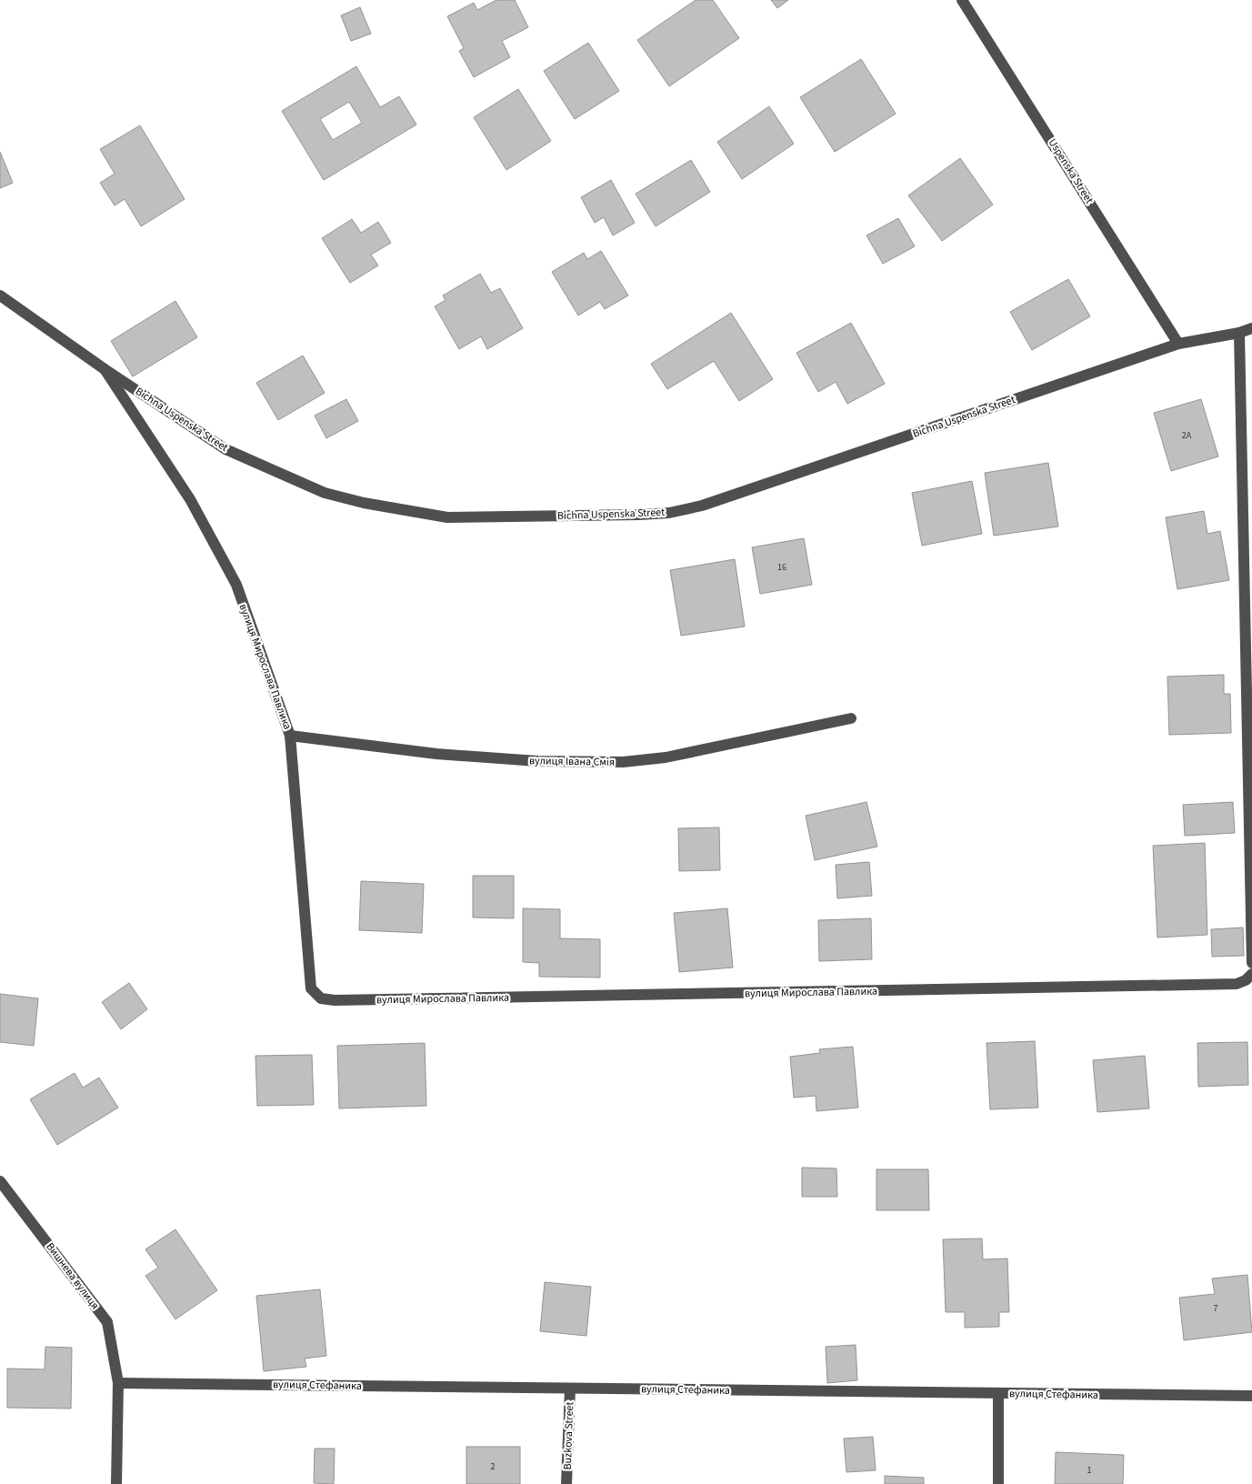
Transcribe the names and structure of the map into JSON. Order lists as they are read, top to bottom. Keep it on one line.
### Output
{"streets":{"street":["Uspenska Street","Bichna Uspenska Street","вулиця Мирослава Павлика","вулиця Івана Смія","Вишнева вулиця","вулиця Стефаника","Buzkova Street"]},"crossings":[["Uspenska Street","Bichna Uspenska Street"],["Bichna Uspenska Street","вулиця Мирослава Павлика"],["вулиця Мирослава Павлика","вулиця Івана Смія"],["Вишнева вулиця","вулиця Стефаника"],["вулиця Стефаника","Buzkova Street"]],"house_numbers":["2А","16","7","2","1"]}
